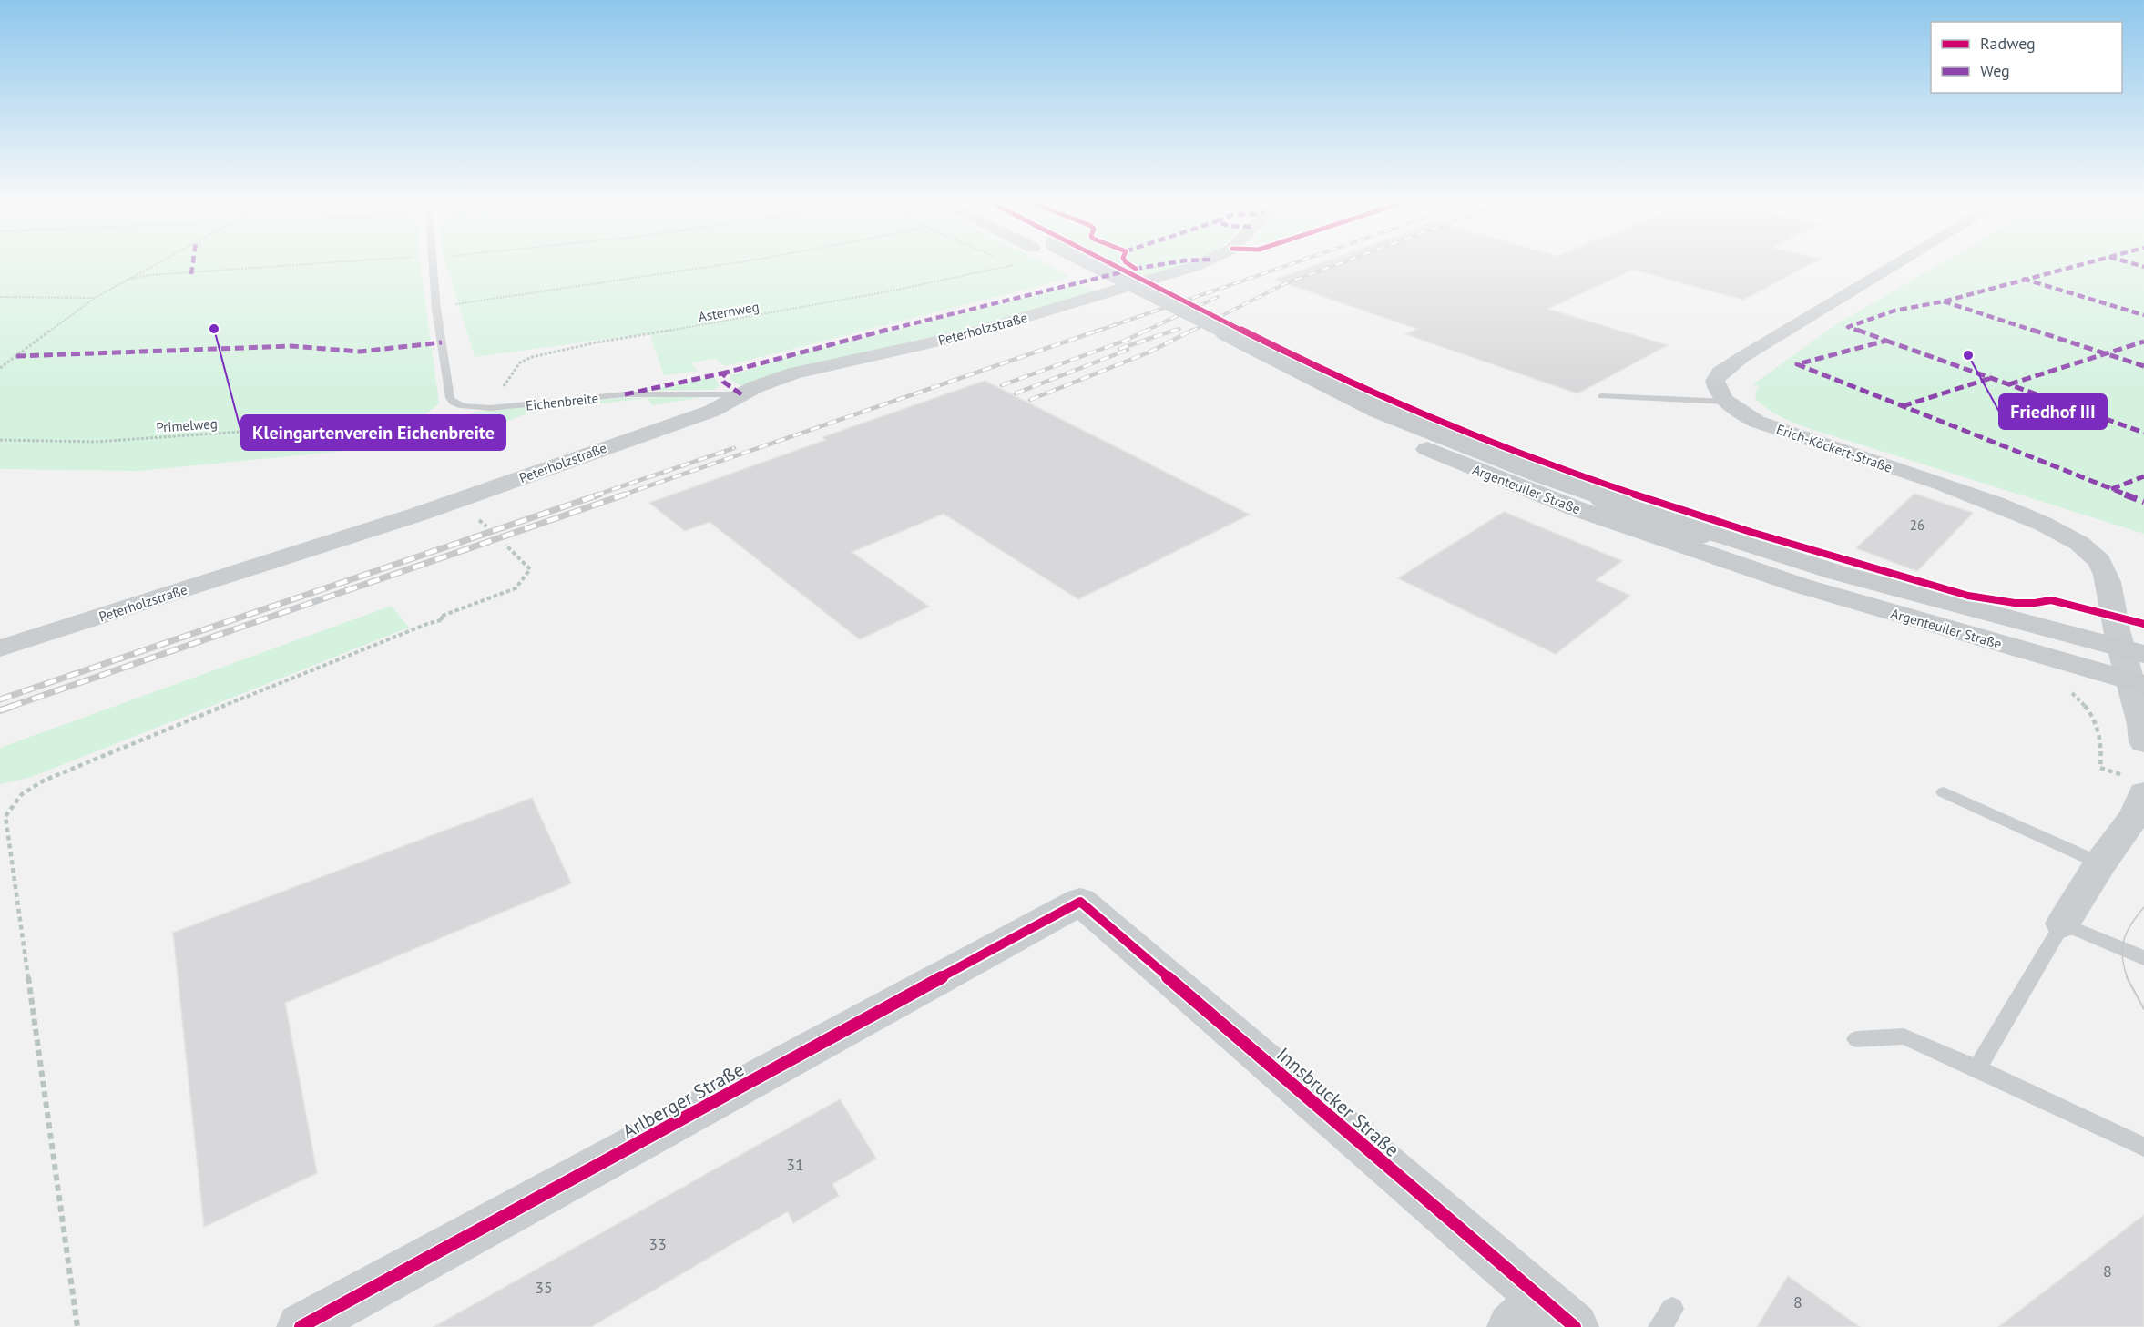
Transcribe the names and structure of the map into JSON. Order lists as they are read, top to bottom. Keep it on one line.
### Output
{"streets":{"main road":["Argenteuiler Straße"],"street":["Peterholzstraße","Erich-Köckert-Straße","Arlberger Straße","Innsbrucker Straße"],"lane":["Eichenbreite"],"path":["Asternweg","Primelweg"]},"crossings":[["Asternweg","Eichenbreite"],["Peterholzstraße","Eichenbreite"],["Erich-Köckert-Straße","Argenteuiler Straße"],["Arlberger Straße","Innsbrucker Straße"]],"places":["Kleingartenverein Eichenbreite","Friedhof III"],"house_numbers":["26","31","33","8","35","8"],"legend":["Radweg","Weg"]}
